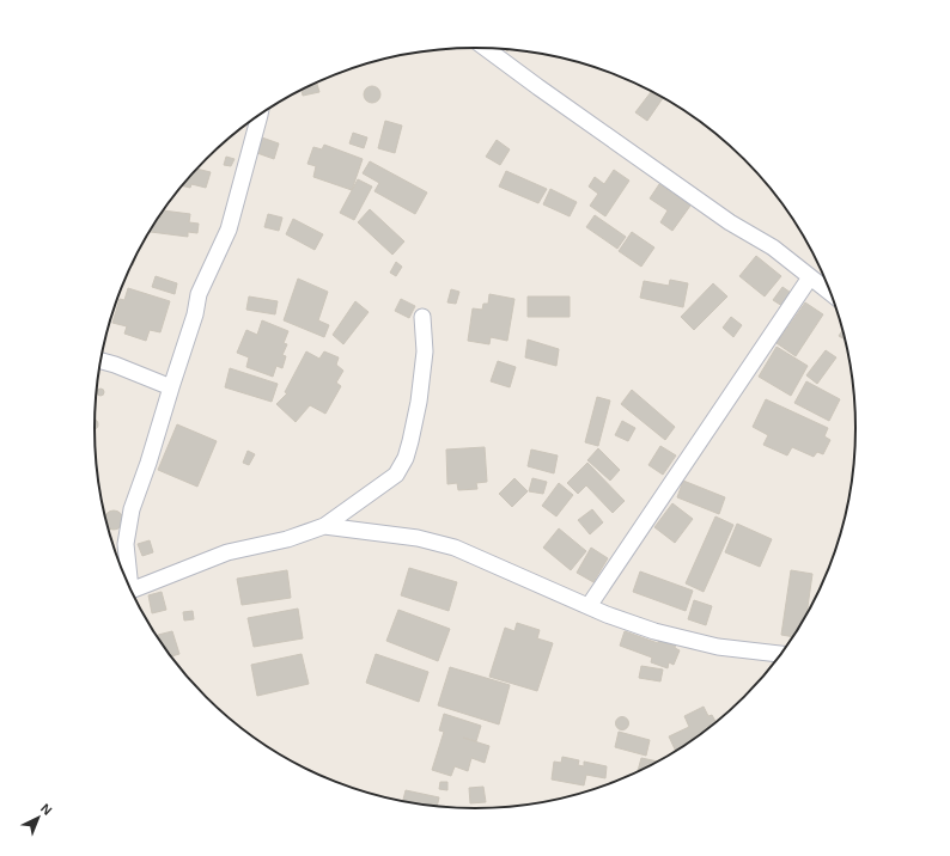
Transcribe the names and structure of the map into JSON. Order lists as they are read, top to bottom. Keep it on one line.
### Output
{"north":"top right"}
